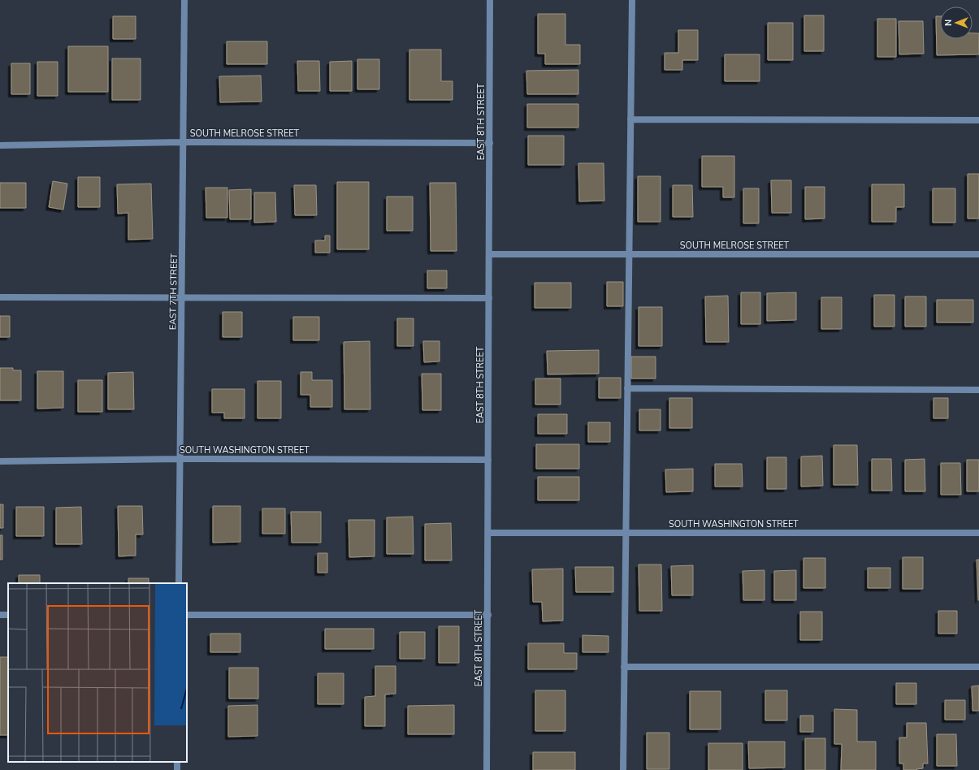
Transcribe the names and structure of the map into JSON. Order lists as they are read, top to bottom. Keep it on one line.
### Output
{"streets":{"street":["EAST 8TH STREET","SOUTH MELROSE STREET","EAST 7TH STREET","SOUTH WASHINGTON STREET"]},"crossings":[["EAST 8TH STREET","SOUTH MELROSE STREET"],["EAST 8TH STREET","SOUTH WASHINGTON STREET"],["SOUTH MELROSE STREET","EAST 7TH STREET"],["EAST 7TH STREET","SOUTH WASHINGTON STREET"]],"north":"left"}
